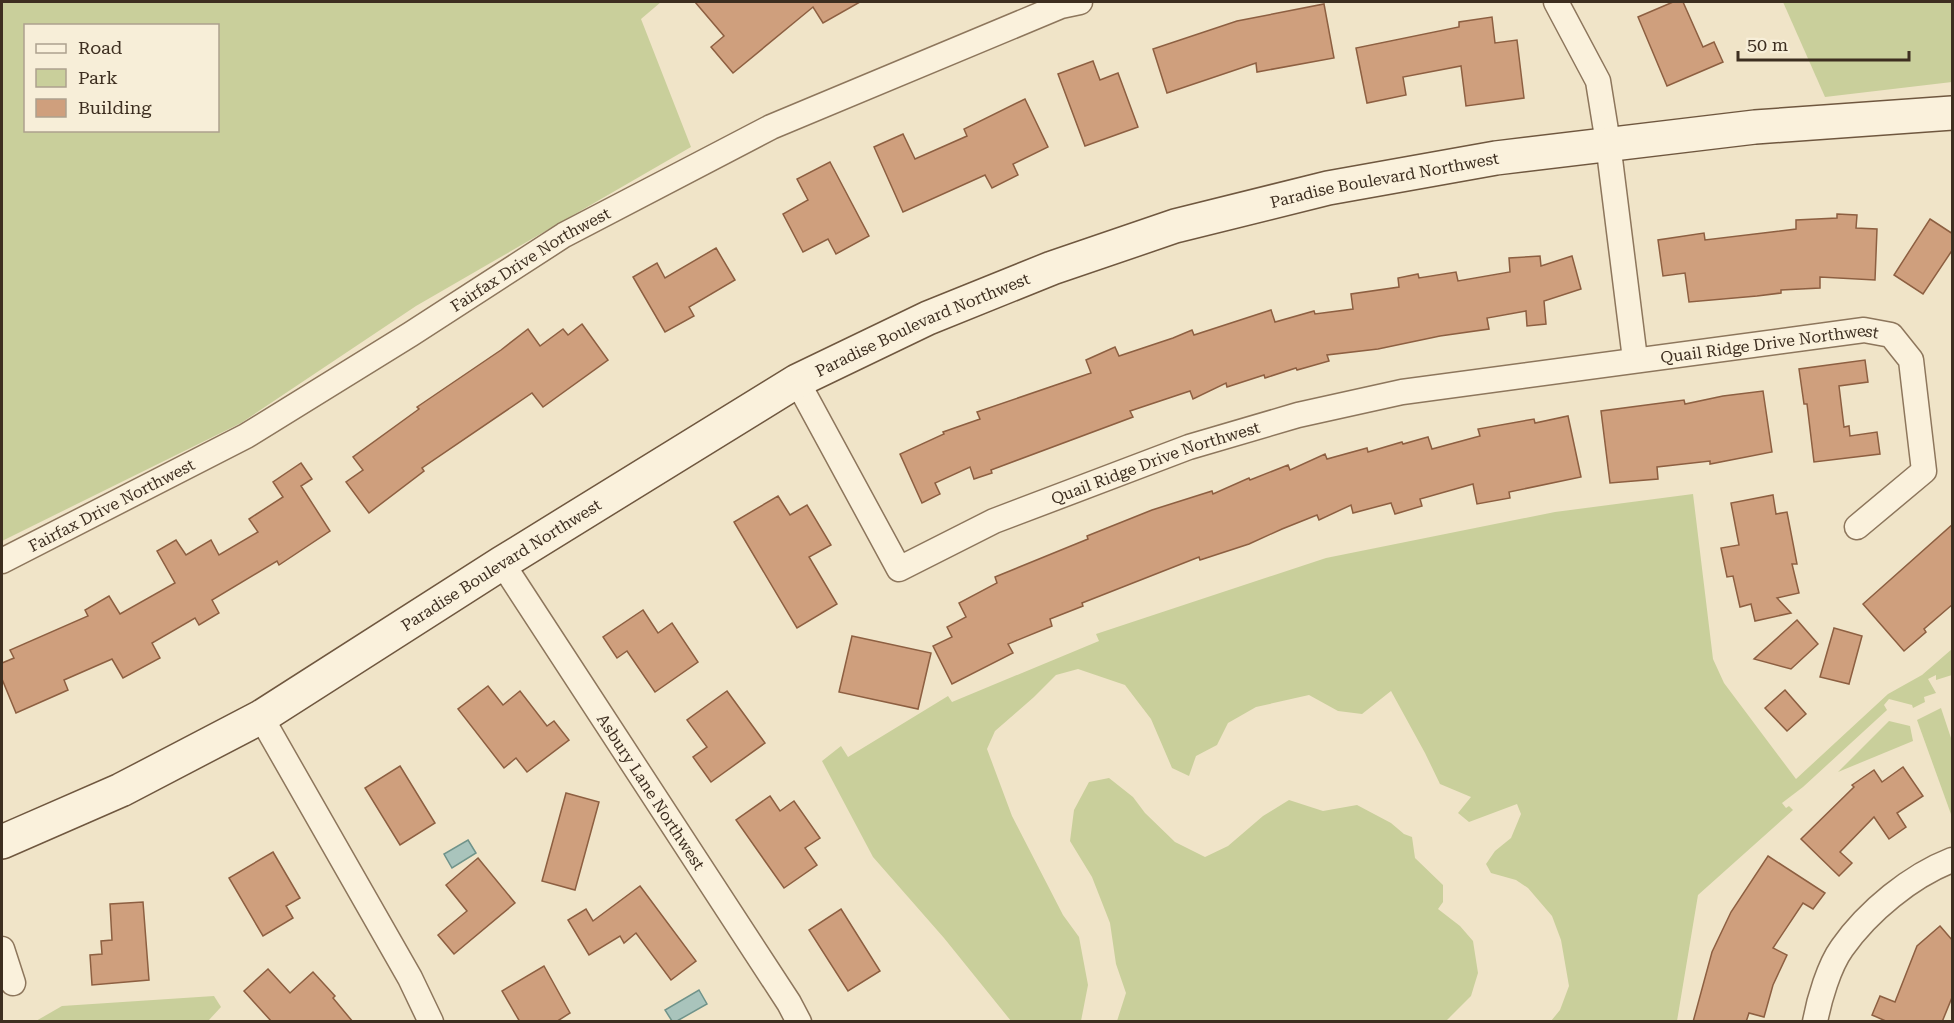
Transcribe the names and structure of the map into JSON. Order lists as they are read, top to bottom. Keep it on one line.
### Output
{"streets":{"street":["Paradise Boulevard Northwest","Fairfax Drive Northwest","Quail Ridge Drive Northwest","Asbury Lane Northwest"]},"crossings":[["Paradise Boulevard Northwest","Quail Ridge Drive Northwest"],["Paradise Boulevard Northwest","Asbury Lane Northwest"]],"legend":["Road","Park","Building"],"scale_bar":"50 m"}
